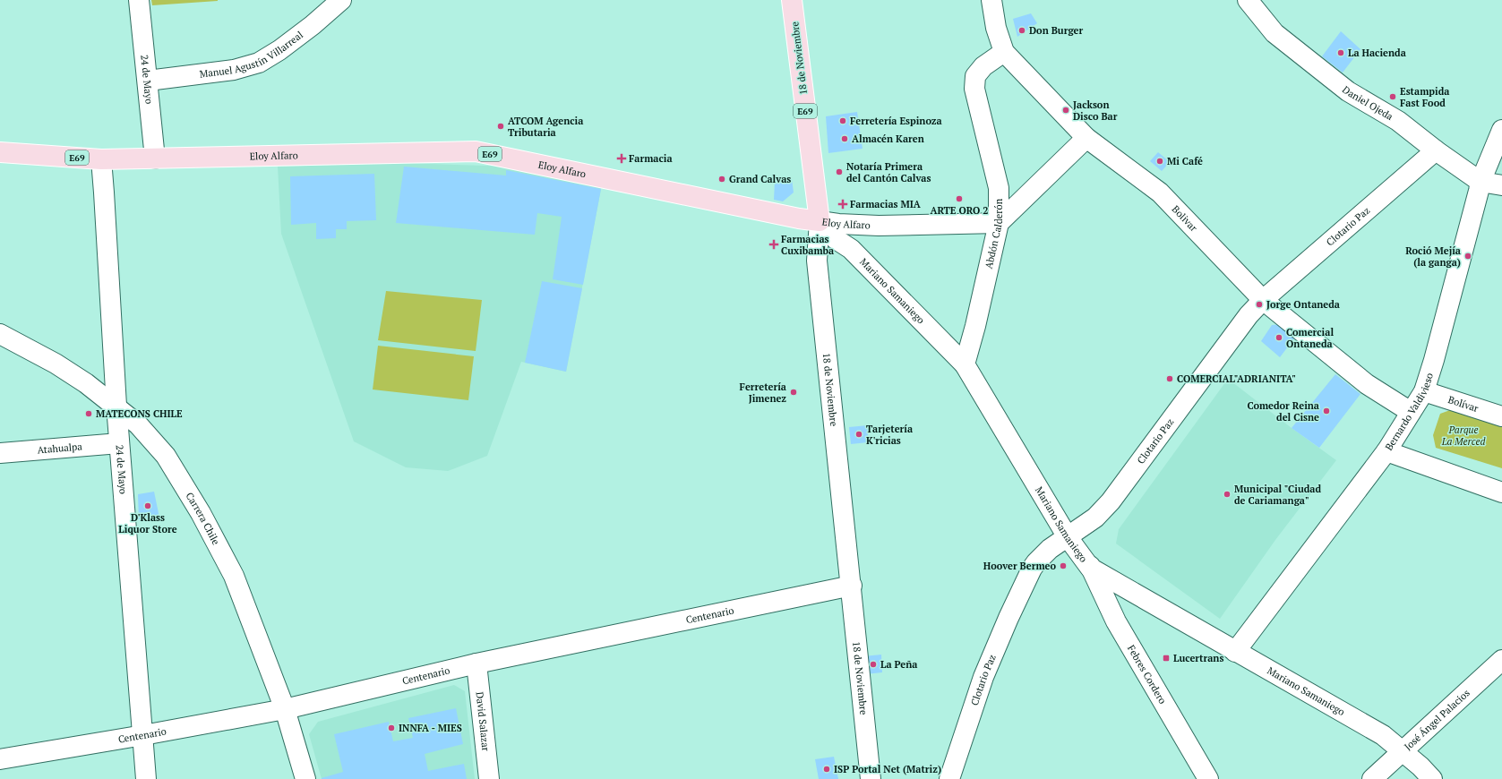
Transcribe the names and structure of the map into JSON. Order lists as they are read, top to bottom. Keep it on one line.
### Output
{"streets":{"main road":["18 de Noviembre","E69","Eloy Alfaro"],"street":["Manuel Agustín Villarreal","24 de Mayo","Daniel Ojeda","Bolivar","Clotario Paz","Abdón Calderón","Mariano Samaniego","Bolívar","Bernardo Valdivieso","Atahualpa","Carrera Chile","Centenario","Febres Cordero","José Ángel Palacios","David Salazar"]},"crossings":[["Manuel Agustín Villarreal","24 de Mayo"],["18 de Noviembre","Eloy Alfaro"],["18 de Noviembre","Mariano Samaniego"],["18 de Noviembre","Centenario"],["24 de Mayo","Eloy Alfaro"],["24 de Mayo","Atahualpa"],["24 de Mayo","Carrera Chile"],["24 de Mayo","Centenario"],["Daniel Ojeda","Clotario Paz"],["Daniel Ojeda","Bernardo Valdivieso"],["Eloy Alfaro","Abdón Calderón"],["Eloy Alfaro","Mariano Samaniego"],["Bolivar","Clotario Paz"],["Bolivar","Abdón Calderón"],["Bolivar","Bernardo Valdivieso"],["Clotario Paz","Mariano Samaniego"],["Abdón Calderón","Mariano Samaniego"],["Mariano Samaniego","Bernardo Valdivieso"],["Mariano Samaniego","Febres Cordero"],["Mariano Samaniego","José Ángel Palacios"],["Bolívar","Bernardo Valdivieso"],["Carrera Chile","Centenario"],["Centenario","David Salazar"]],"parks":["Parque La Merced"],"places":{"other":["Don Burger","La Hacienda","Estampida Fast Food","Jackson Disco Bar","Ferretería Espinoza","ATCOM Agencia Tributaria","Almacén Karen","Mi Café","Notaría Primera del Cantón Calvas","Grand Calvas","ARTE ORO 2","Roció Mejía (la ganga)","Jorge Ontaneda","Comercial Ontaneda","COMERCIAL\"ADRIANITA\"","Ferretería Jimenez","Comedor Reina del Cisne","MATECONS CHILE","Tarjetería K'ricias","Municipal \"Ciudad de Cariamanga\"","D'Klass Liquor Store","Hoover Bermeo","La Peña","INNFA - MIES","ISP Portal Net (Matriz)"],"health":["Farmacia","Farmacias MIA","Farmacias Cuxibamba"],"transit":["Lucertrans"]}}
